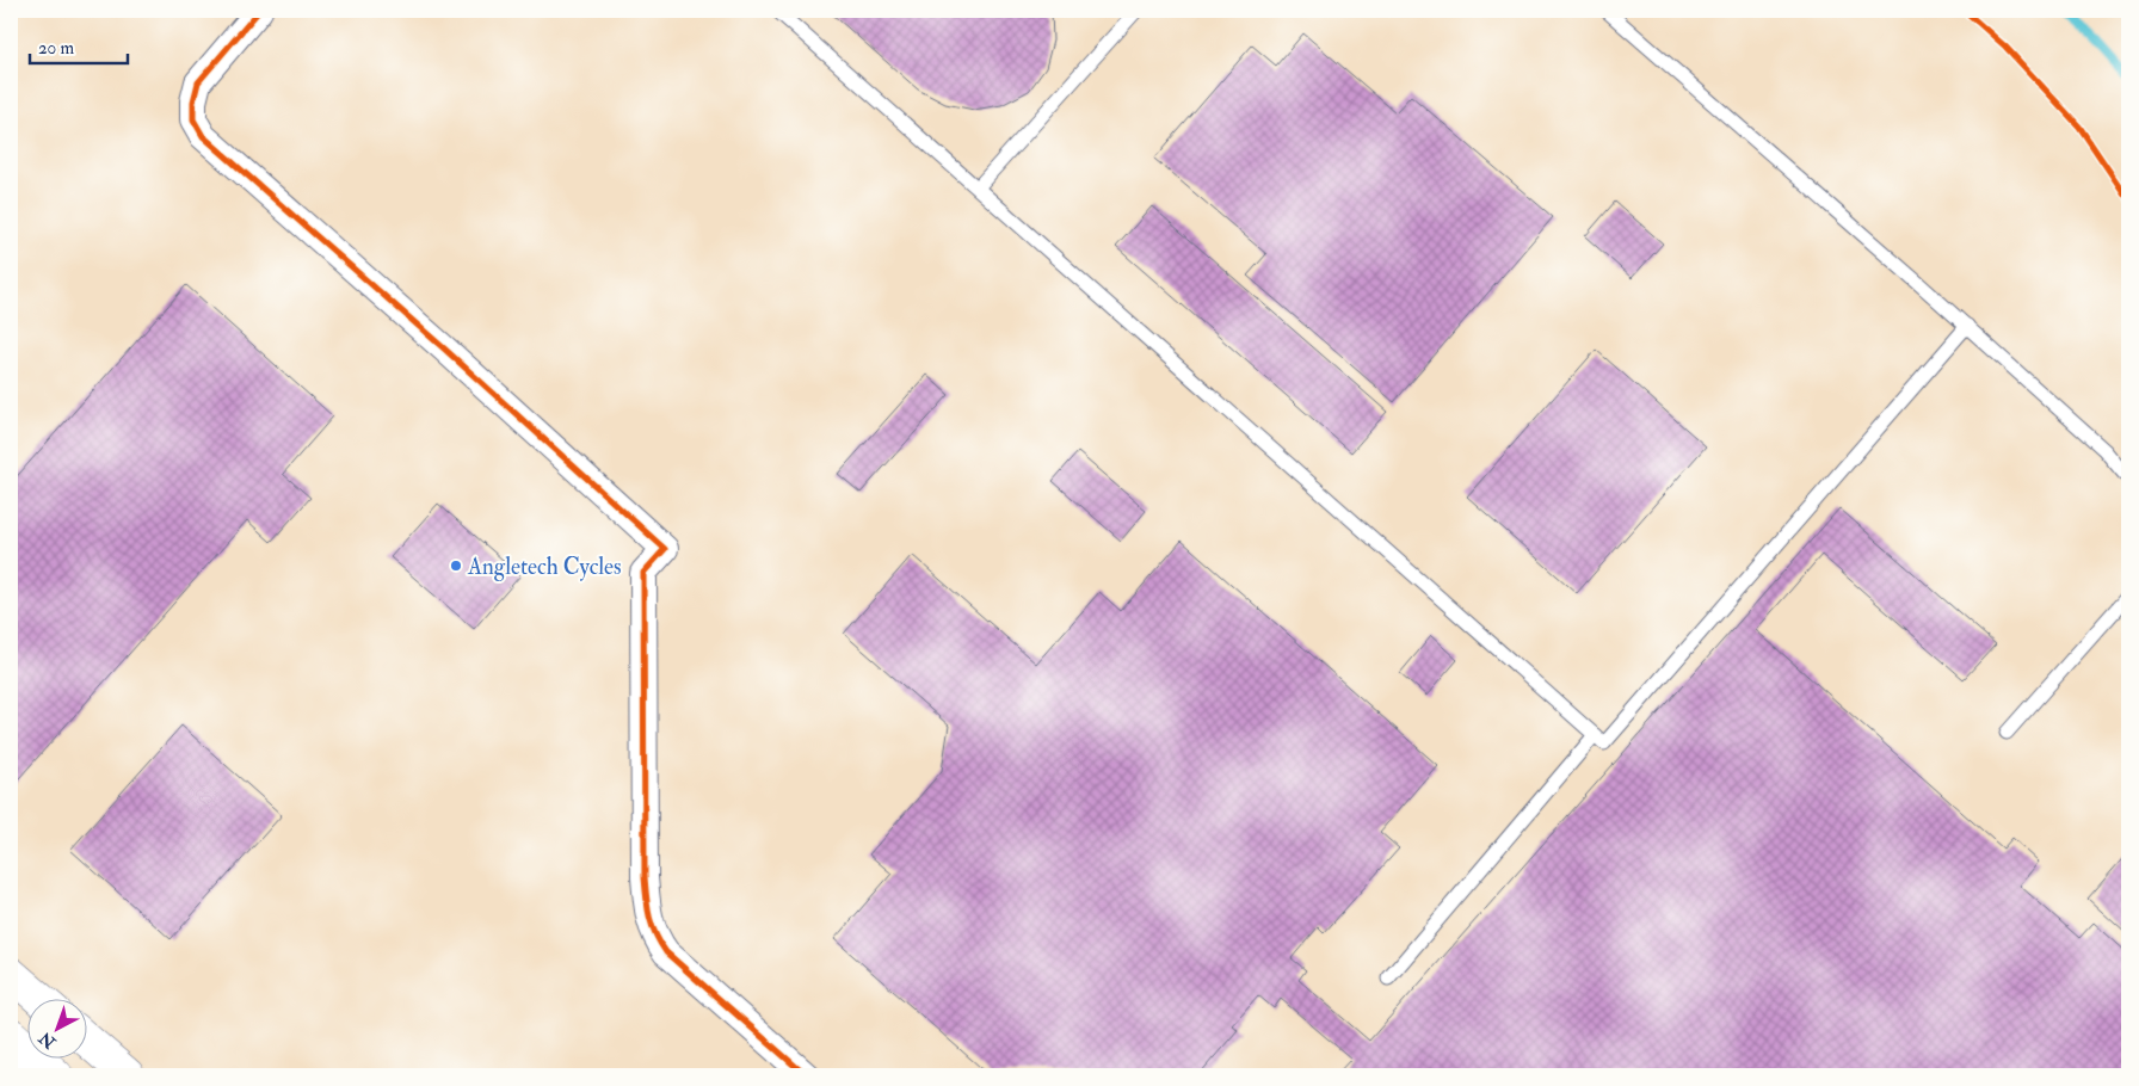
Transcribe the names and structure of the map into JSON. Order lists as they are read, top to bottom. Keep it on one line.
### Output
{"places":["Angletech Cycles"],"scale_bar":"20 m","north":"bottom left"}
